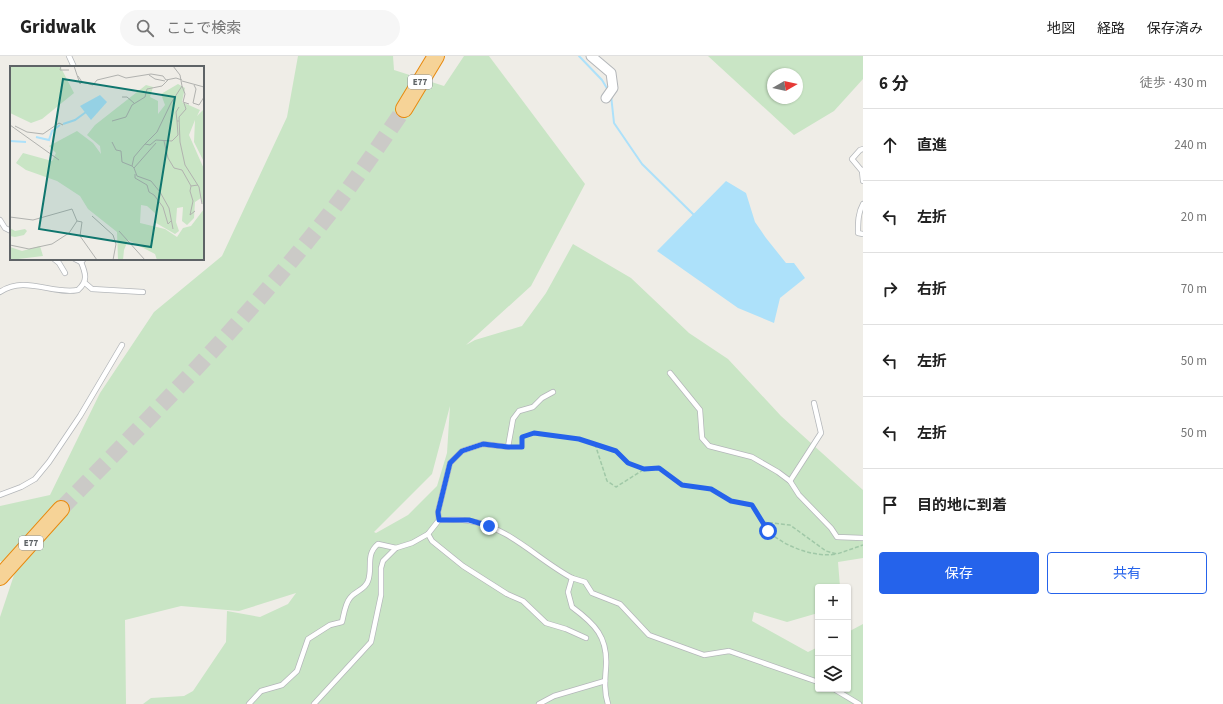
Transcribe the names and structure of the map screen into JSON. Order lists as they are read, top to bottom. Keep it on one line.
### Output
{"streets":{"highway":["E77"]},"north":"right","page":{"header":"Gridwalk","search":"ここで検索","nav":["地図","経路","保存済み"],"heading":["6 分","徒歩 · 430 m"],"list":[["直進","240 m"],["左折","20 m"],["右折","70 m"],["左折","50 m"],["左折","50 m"],"目的地に到着"],"buttons":["保存","共有"],"map_buttons":["+","−"]}}
